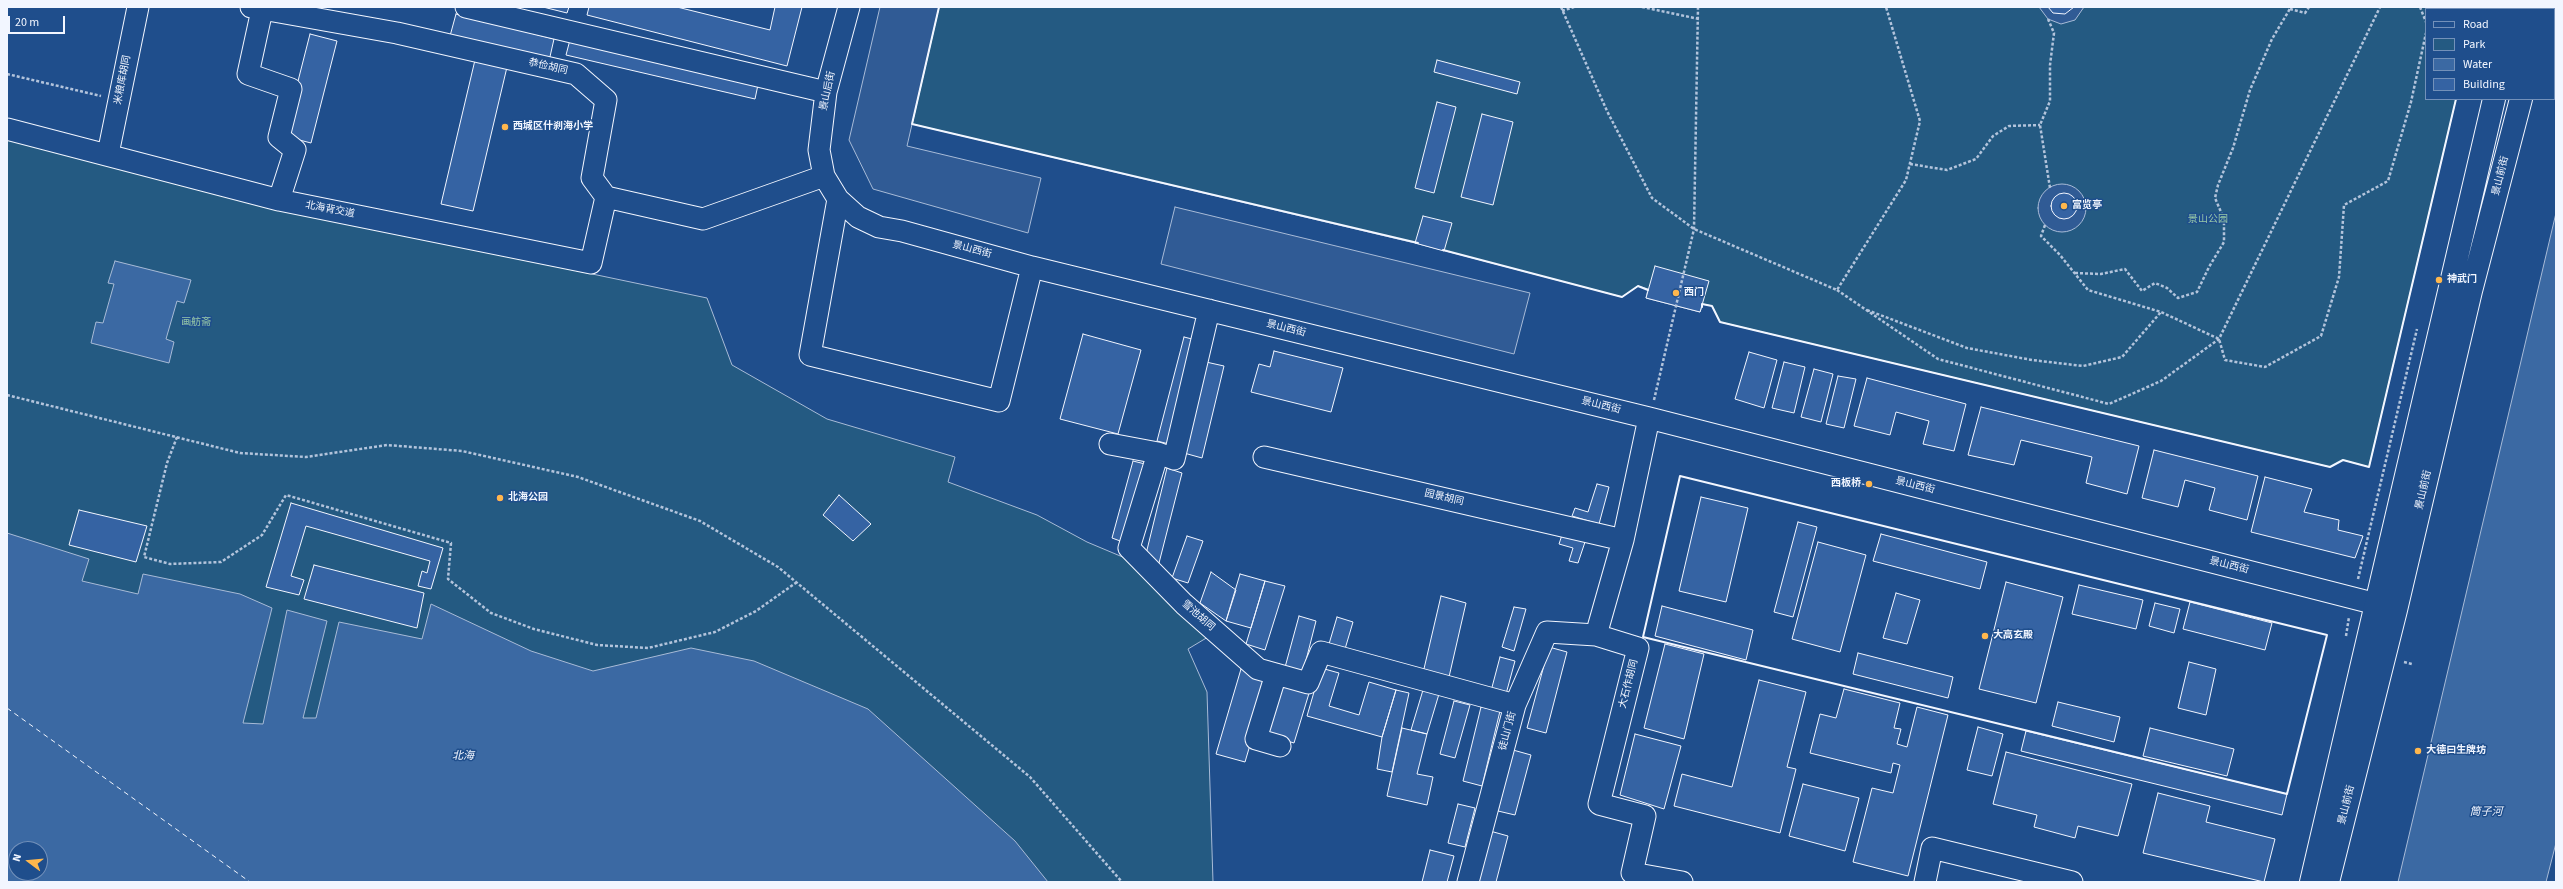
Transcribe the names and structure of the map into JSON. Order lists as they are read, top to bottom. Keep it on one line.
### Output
{"streets":{"main road":["景山前街"],"street":["恭俭胡同","米粮库胡同","景山后街","北海背交道","景山西街","园景胡同","雪池胡同","大石作胡同","徒山门街"]},"crossings":[["恭俭胡同","北海背交道"],["米粮库胡同","北海背交道"],["景山后街","景山西街"],["景山前街","景山西街"],["雪池胡同","徒山门街"],["大石作胡同","徒山门街"]],"water":["北海","筒子河"],"parks":["景山公园","画舫斋"],"places":["西城区什刹海小学","富览亭","神武门","西门","西板桥","北海公园","大高玄殿","大德曰生牌坊"],"legend":["Road","Park","Water","Building"],"scale_bar":"20 m","north":"left"}
